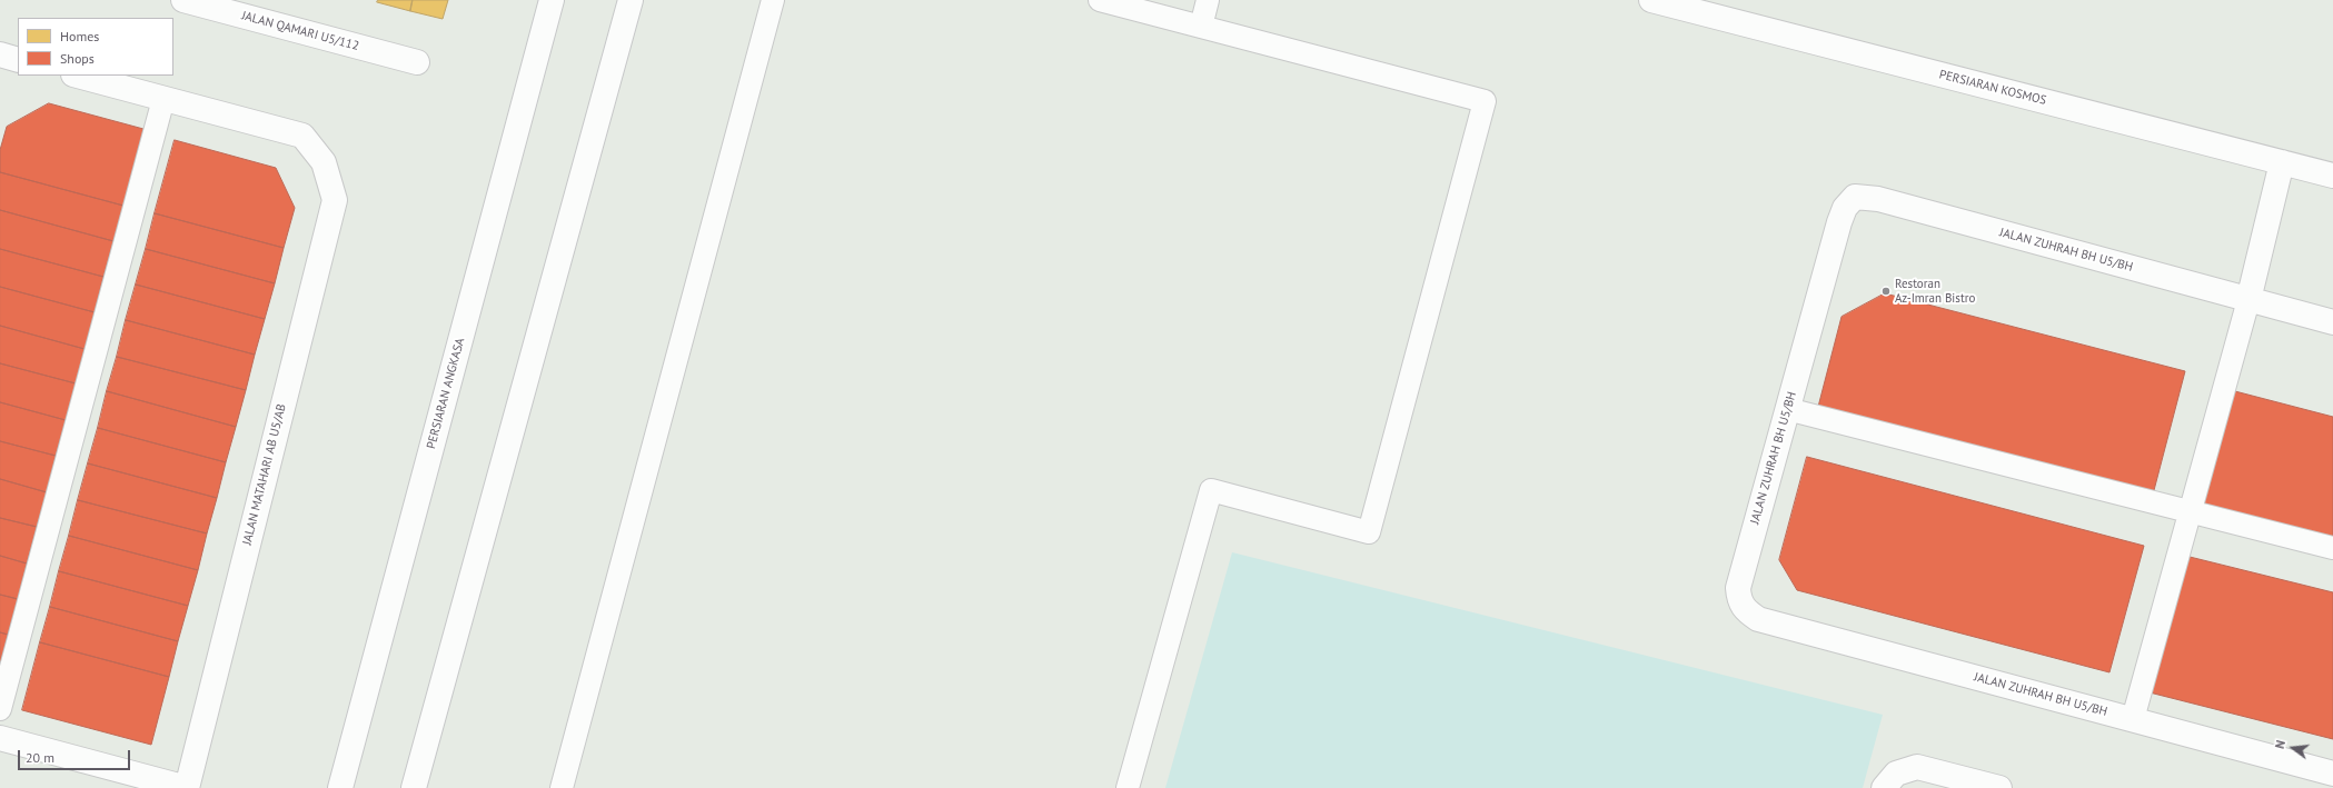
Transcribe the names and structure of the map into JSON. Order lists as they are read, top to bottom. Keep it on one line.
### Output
{"streets":{"street":["JALAN QAMARI U5/112","PERSIARAN KOSMOS","JALAN ZUHRAH BH U5/BH","PERSIARAN ANGKASA","JALAN MATAHARI AB U5/AB"]},"places":["Restoran Az-Imran Bistro"],"legend":["Homes","Shops"],"scale_bar":"20 m","north":"left"}
